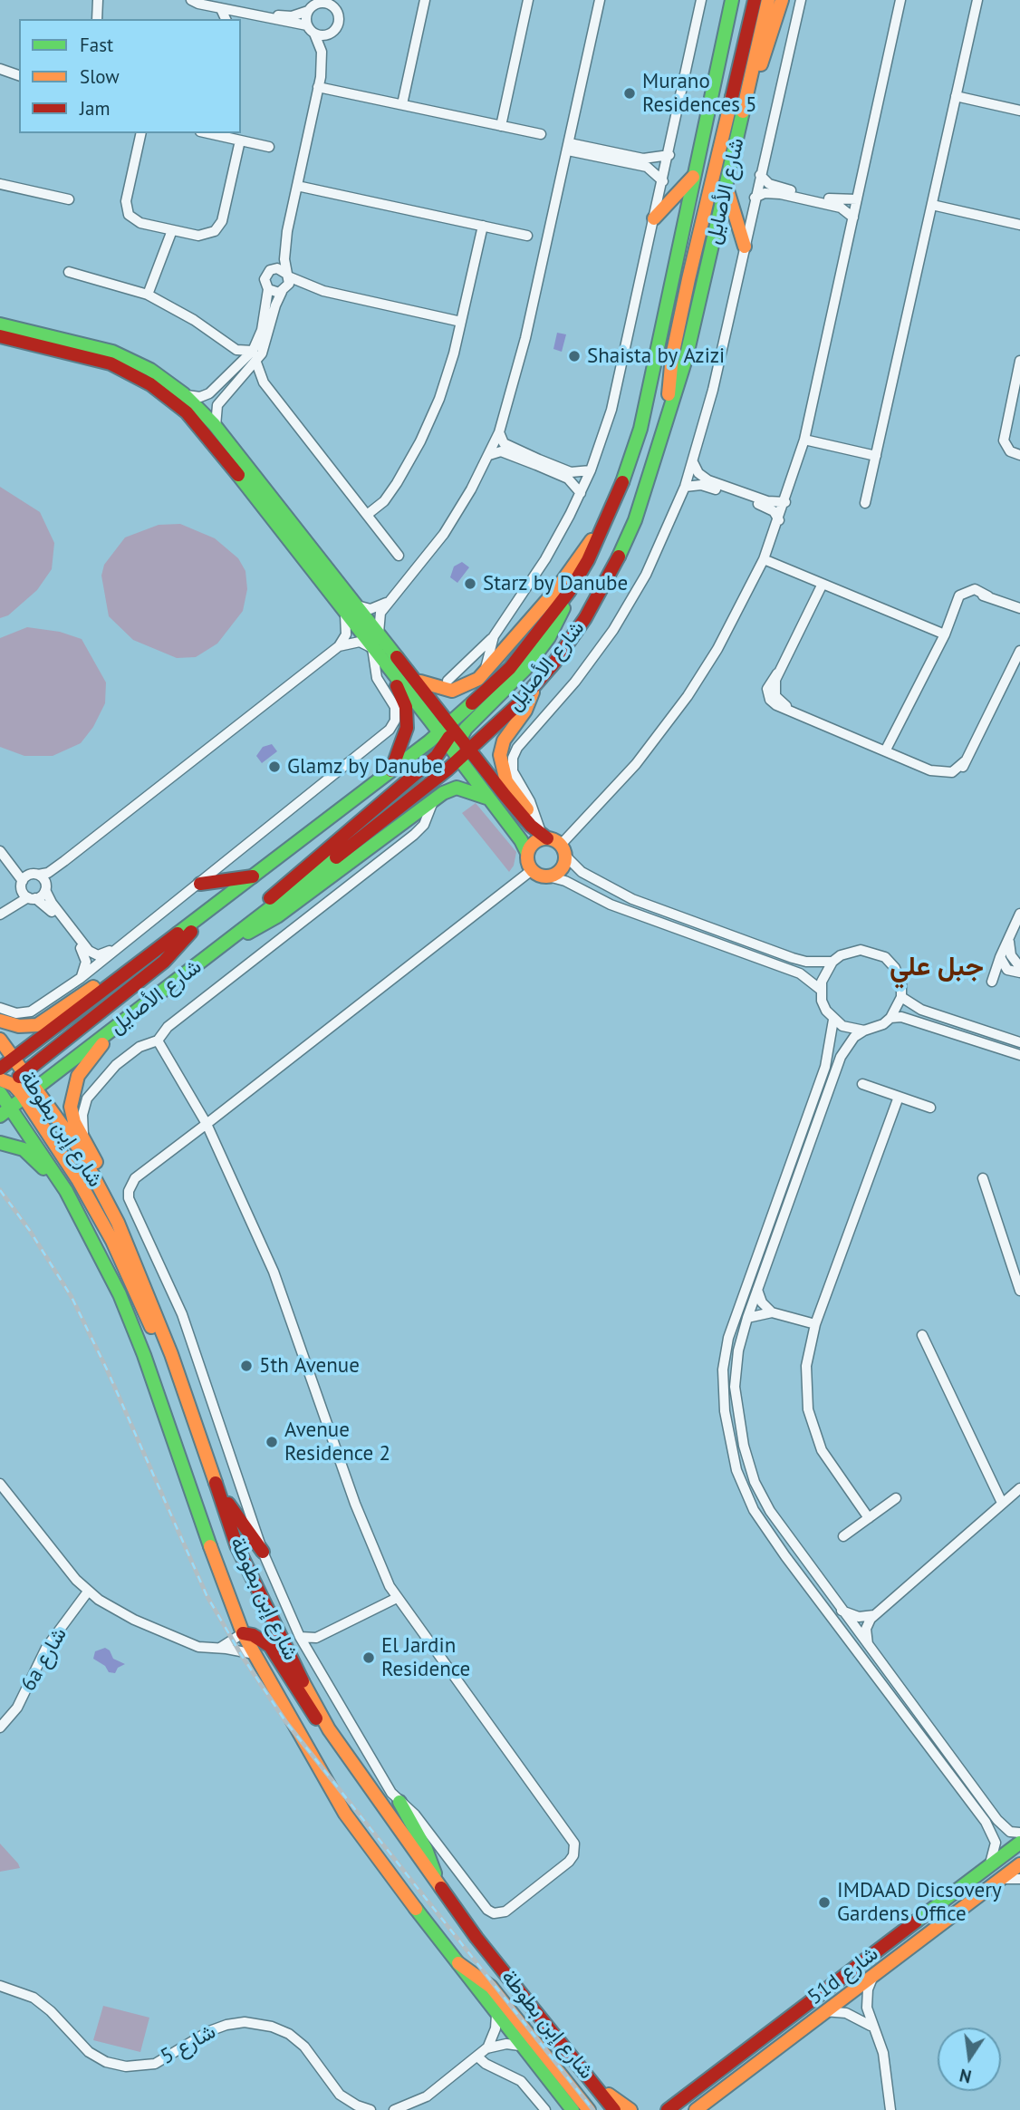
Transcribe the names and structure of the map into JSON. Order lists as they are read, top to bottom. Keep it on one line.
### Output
{"streets":{"main road":["شارع الأصايل","شارع إبن بطوطة","51d شارع"],"street":["6a شارع","شارع 5"]},"crossings":[["شارع الأصايل","شارع إبن بطوطة"]],"districts":["جبل علي"],"places":["Murano Residences 5","Shaista by Azizi","Starz by Danube","Glamz by Danube","5th Avenue","Avenue Residence 2","El Jardin Residence","IMDAAD Dicsovery Gardens Office"],"legend":["Fast","Slow","Jam"],"north":"bottom"}
